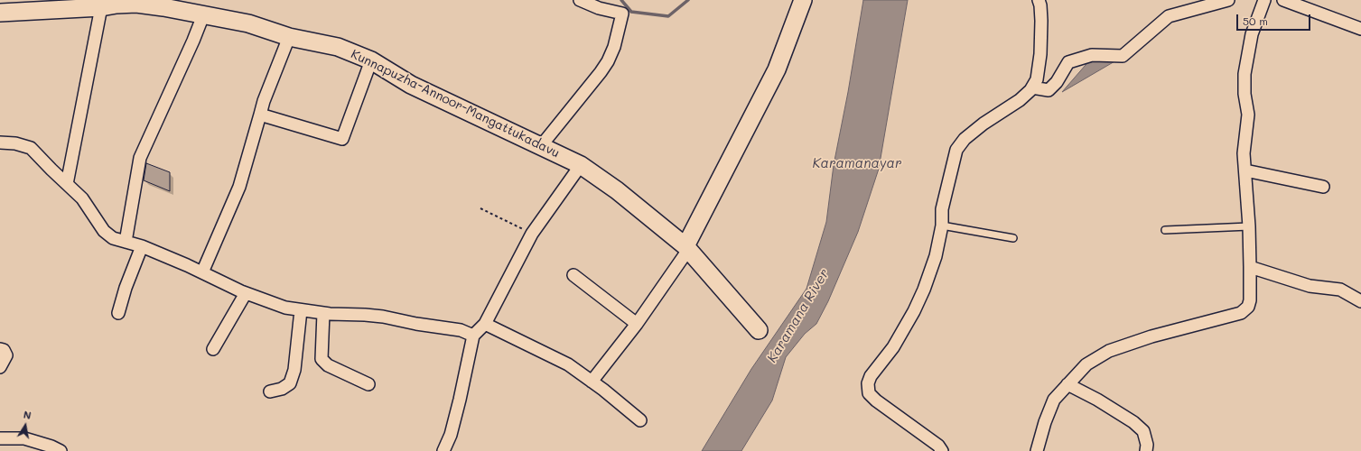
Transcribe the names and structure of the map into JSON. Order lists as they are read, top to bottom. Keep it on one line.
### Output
{"streets":{"street":["Kunnapuzha-Annoor-Mangattukadavu"]},"water":["Karamanayar","Karamana River"],"scale_bar":"50 m","north":"top"}
